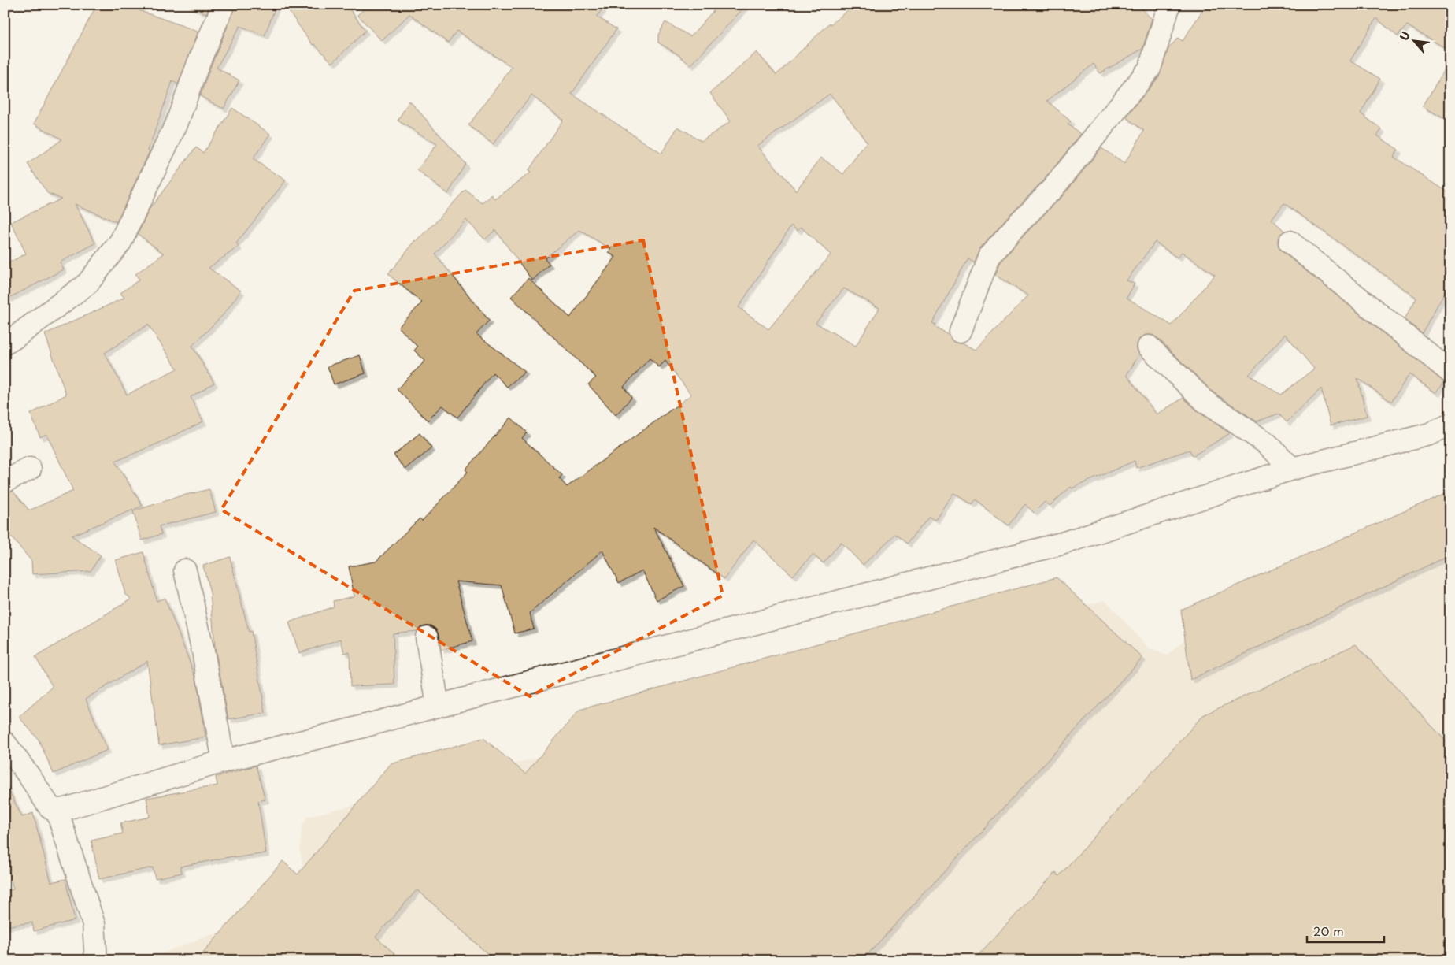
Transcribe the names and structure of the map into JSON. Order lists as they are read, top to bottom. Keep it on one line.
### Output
{"scale_bar":"20 m","north":"top left"}
